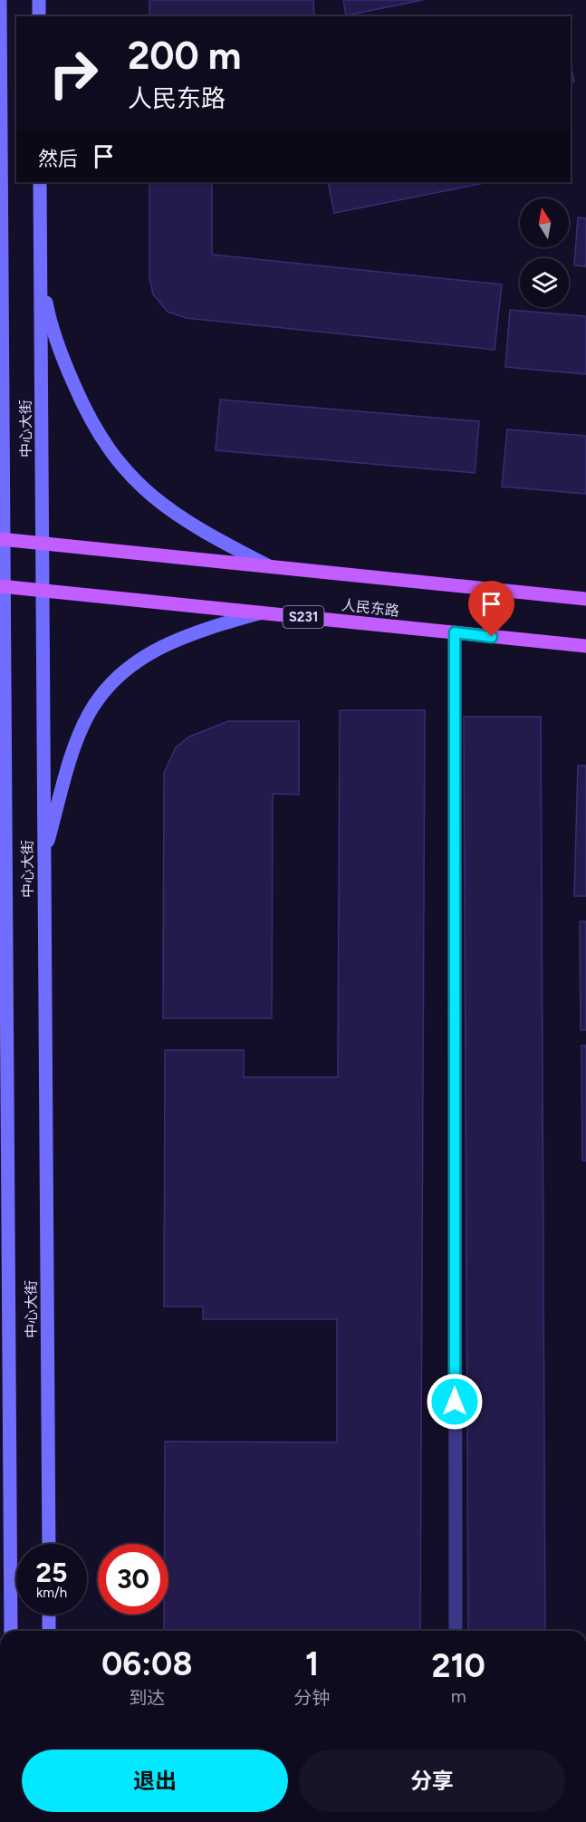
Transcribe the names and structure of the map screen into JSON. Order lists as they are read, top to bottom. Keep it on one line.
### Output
{"streets":{"main road":["中心大街","人民东路","S231"]},"crossings":[["中心大街","人民东路"]],"north":"top","page":{"turn":["200 m","人民东路"],"then":"然后","speed":"25 km/h","limit":"30","eta":["06:08","到达","1","分钟","210","m"],"buttons":["退出","分享"]}}
